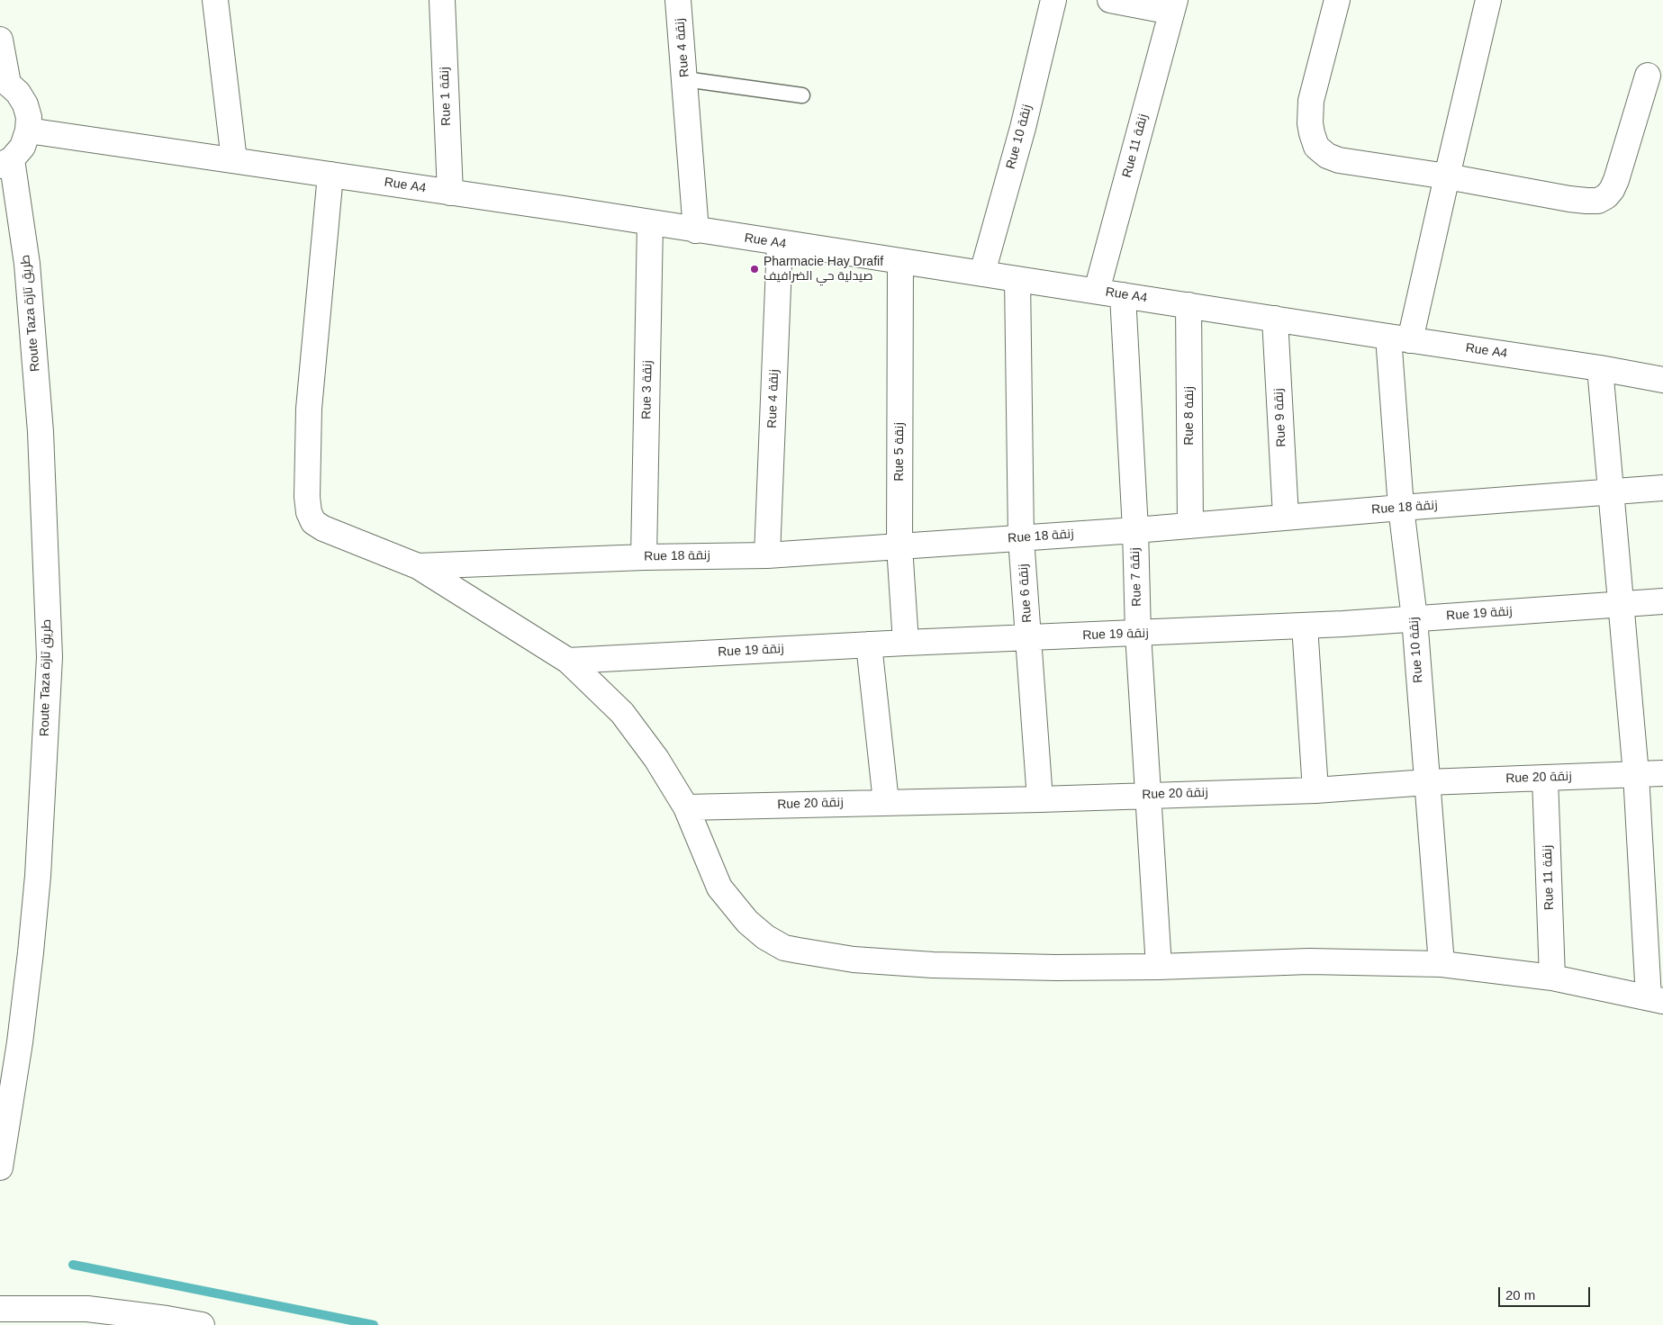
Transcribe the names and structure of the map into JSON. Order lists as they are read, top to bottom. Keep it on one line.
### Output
{"streets":{"main road":["Rue 4 زنقة","Rue 1 زنقة","Rue 10 زنقة","Rue 11 زنقة","Rue A4","Route Taza طريق تازة","Rue 3 زنقة","Rue 8 زنقة","Rue 9 زنقة","Rue 5 زنقة","Rue 18 زنقة","Rue 7 زنقة","Rue 6 زنقة","Rue 19 زنقة","Rue 20 زنقة"]},"crossings":[["Rue 4 زنقة","Rue A4"],["Rue 4 زنقة","Rue 18 زنقة"],["Rue 1 زنقة","Rue A4"],["Rue 10 زنقة","Rue A4"],["Rue 10 زنقة","Rue 18 زنقة"],["Rue 10 زنقة","Rue 19 زنقة"],["Rue 10 زنقة","Rue 20 زنقة"],["Rue 11 زنقة","Rue A4"],["Rue 11 زنقة","Rue 20 زنقة"],["Rue A4","Rue 3 زنقة"],["Rue A4","Rue 8 زنقة"],["Rue A4","Rue 9 زنقة"],["Rue A4","Rue 5 زنقة"],["Rue A4","Rue 7 زنقة"],["Rue A4","Rue 6 زنقة"],["Rue 3 زنقة","Rue 18 زنقة"],["Rue 8 زنقة","Rue 18 زنقة"],["Rue 9 زنقة","Rue 18 زنقة"],["Rue 5 زنقة","Rue 18 زنقة"],["Rue 5 زنقة","Rue 19 زنقة"],["Rue 18 زنقة","Rue 7 زنقة"],["Rue 18 زنقة","Rue 6 زنقة"],["Rue 7 زنقة","Rue 19 زنقة"],["Rue 7 زنقة","Rue 20 زنقة"],["Rue 6 زنقة","Rue 19 زنقة"],["Rue 6 زنقة","Rue 20 زنقة"]],"places":["Pharmacie Hay Drafif صيدلية حي الضرافيف"],"scale_bar":"20 m"}
